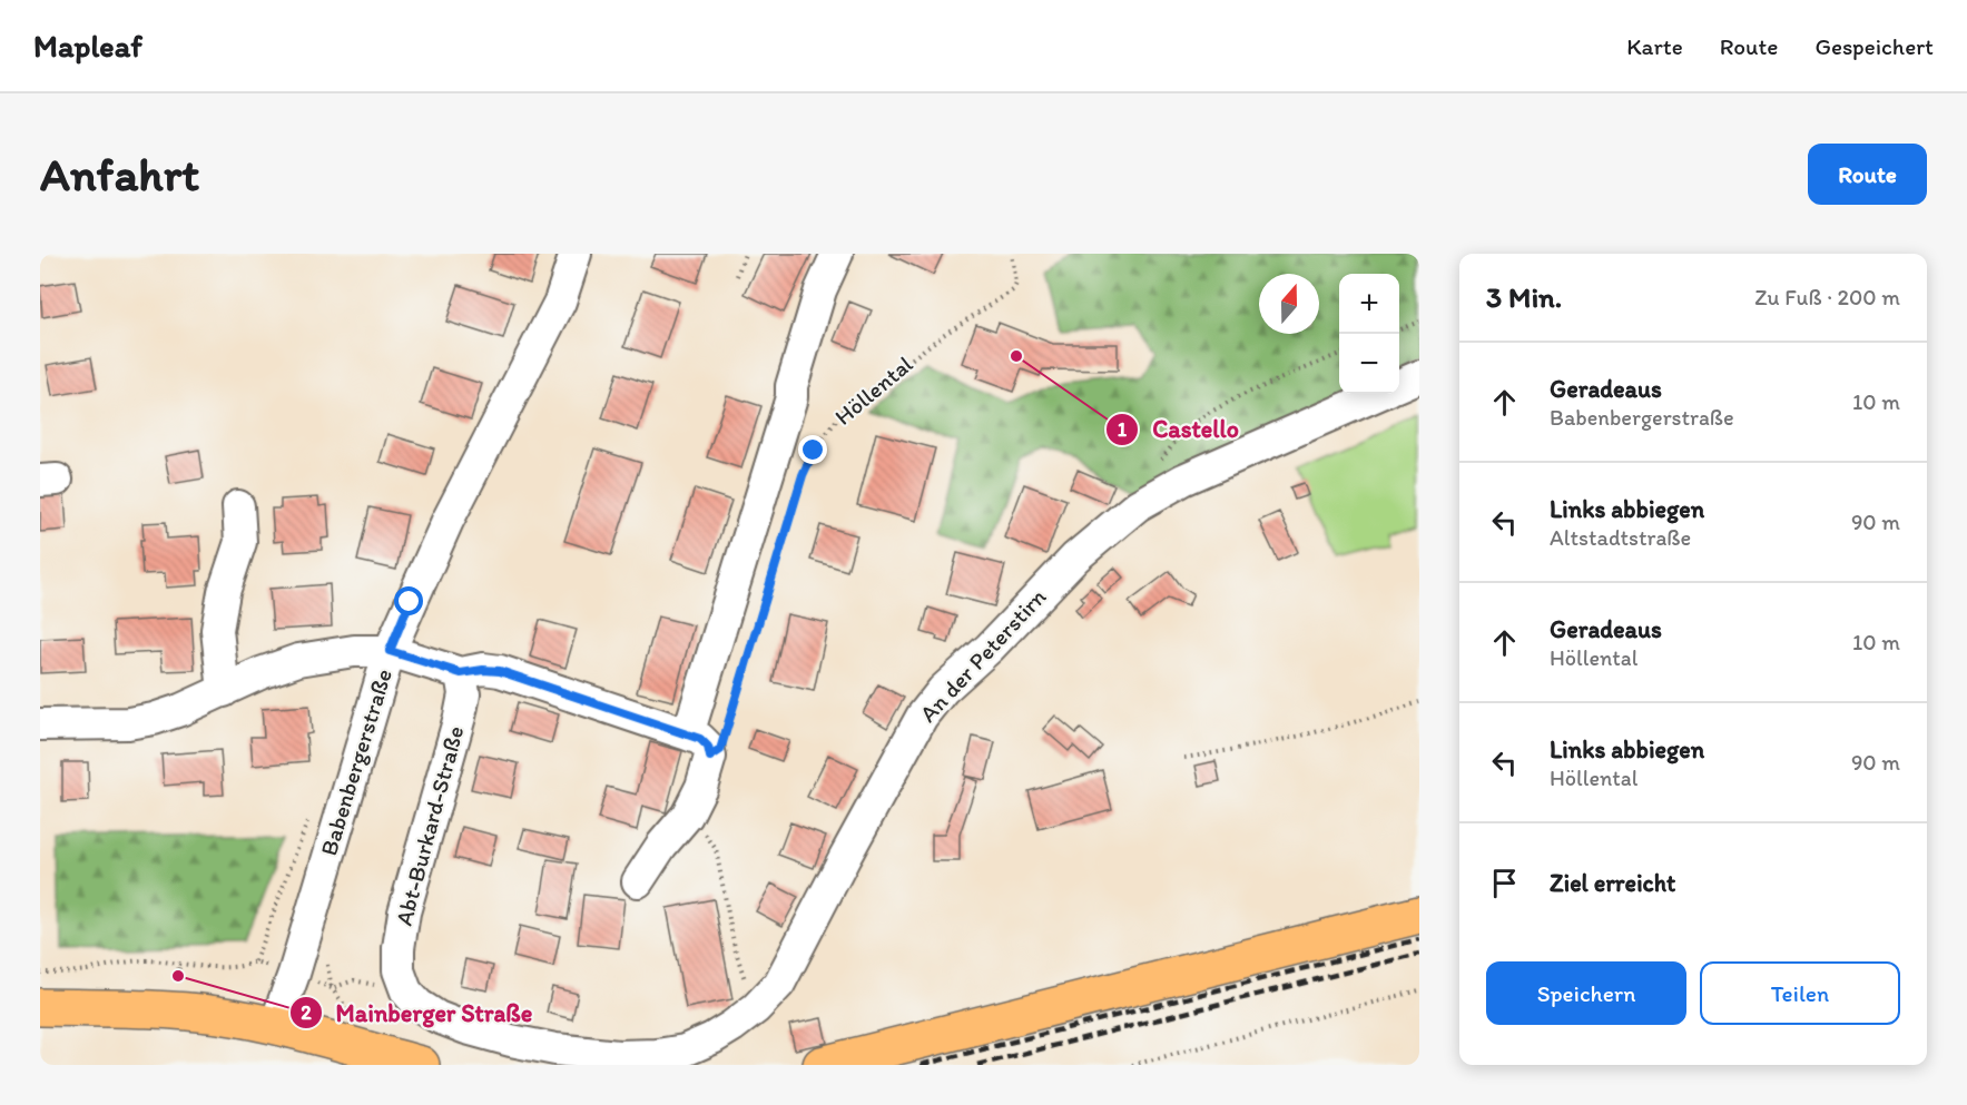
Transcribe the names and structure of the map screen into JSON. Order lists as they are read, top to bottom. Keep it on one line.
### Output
{"streets":{"street":["An der Peterstirn","Babenbergerstraße","Abt-Burkard-Straße"],"path":["Höllental"]},"crossings":[["An der Peterstirn","Abt-Burkard-Straße"]],"places":["Castello","Mainberger Straße"],"north":"top","page":{"header":"Mapleaf","nav":["Karte","Route","Gespeichert"],"buttons":["Route",["Speichern","Teilen"]],"title":"Anfahrt","heading":["3 Min.","Zu Fuß · 200 m"],"map_buttons":["+","−"],"list":[["Geradeaus","Babenbergerstraße","10 m"],["Links abbiegen","Altstadtstraße","90 m"],["Geradeaus","Höllental","10 m"],["Links abbiegen","Höllental","90 m"],"Ziel erreicht"]}}
